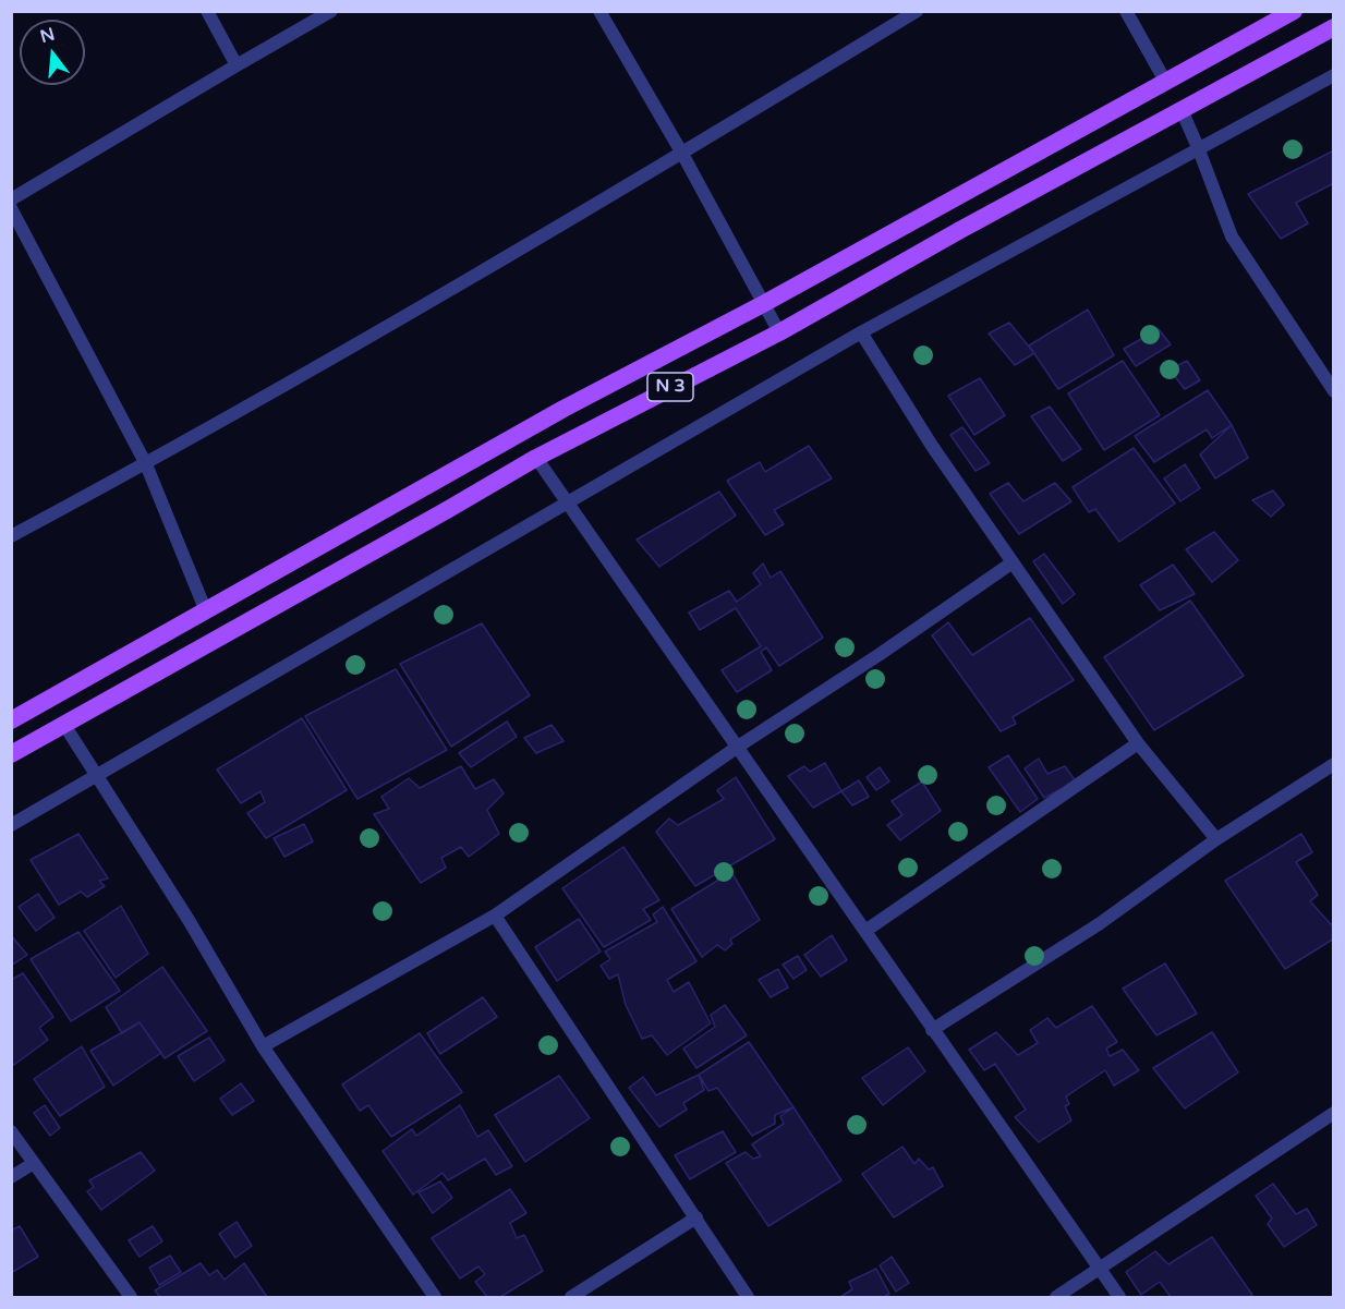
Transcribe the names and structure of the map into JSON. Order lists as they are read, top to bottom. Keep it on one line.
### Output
{"streets":{"main road":["N 3"]},"north":"top"}
